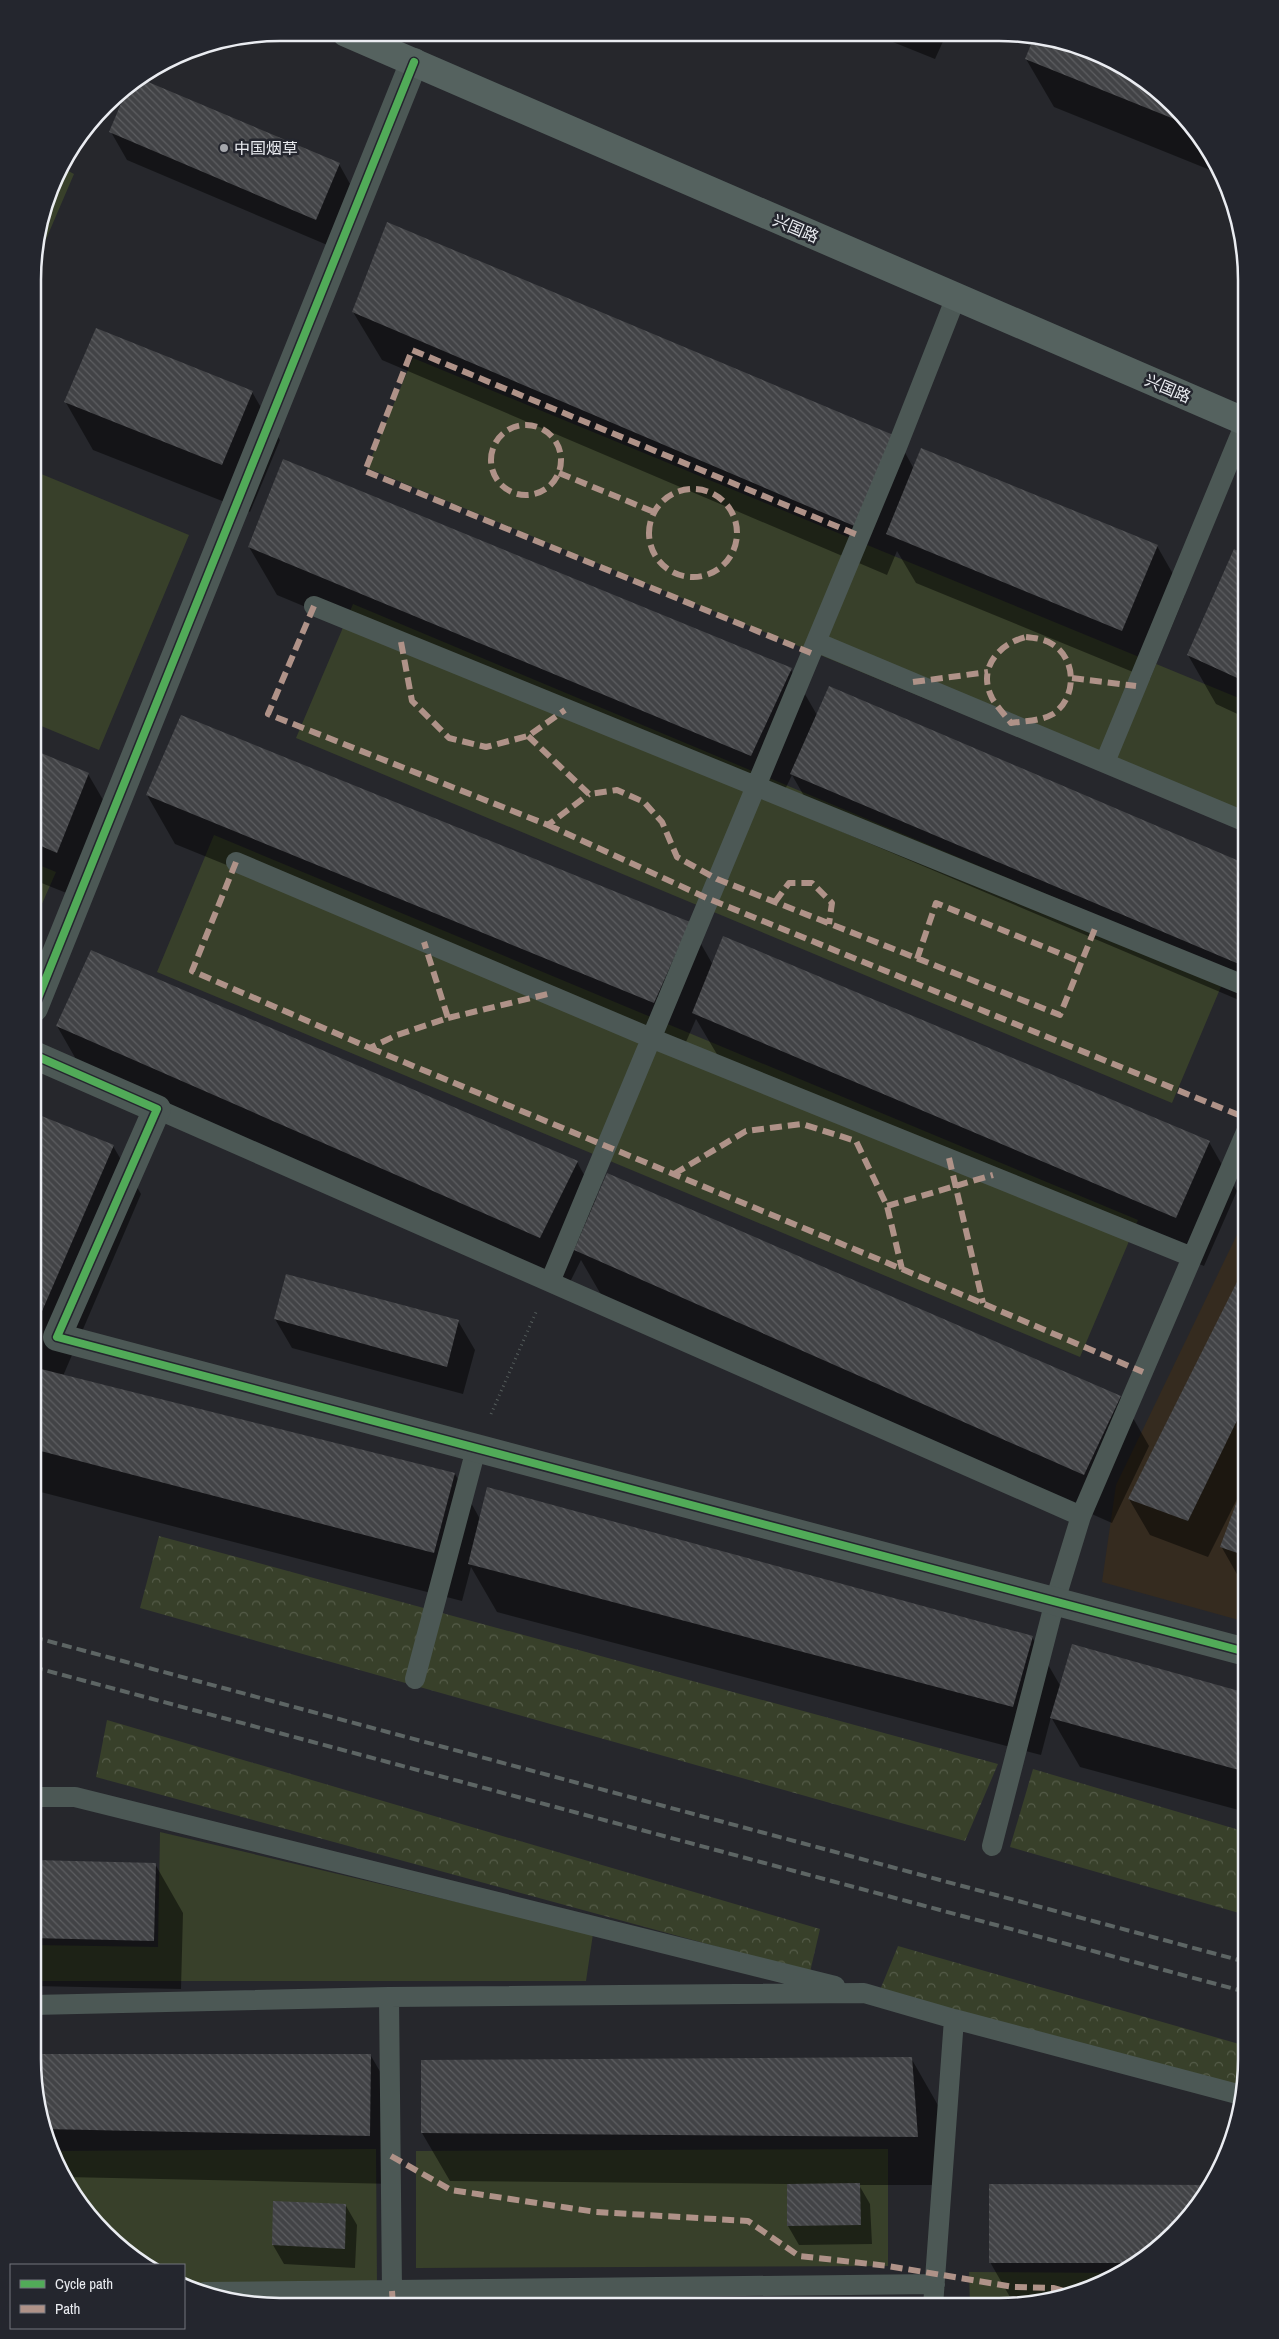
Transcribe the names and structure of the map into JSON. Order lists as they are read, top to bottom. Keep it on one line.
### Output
{"streets":{"main road":["兴国路"]},"places":["中国烟草"],"legend":["Cycle path","Path"]}
